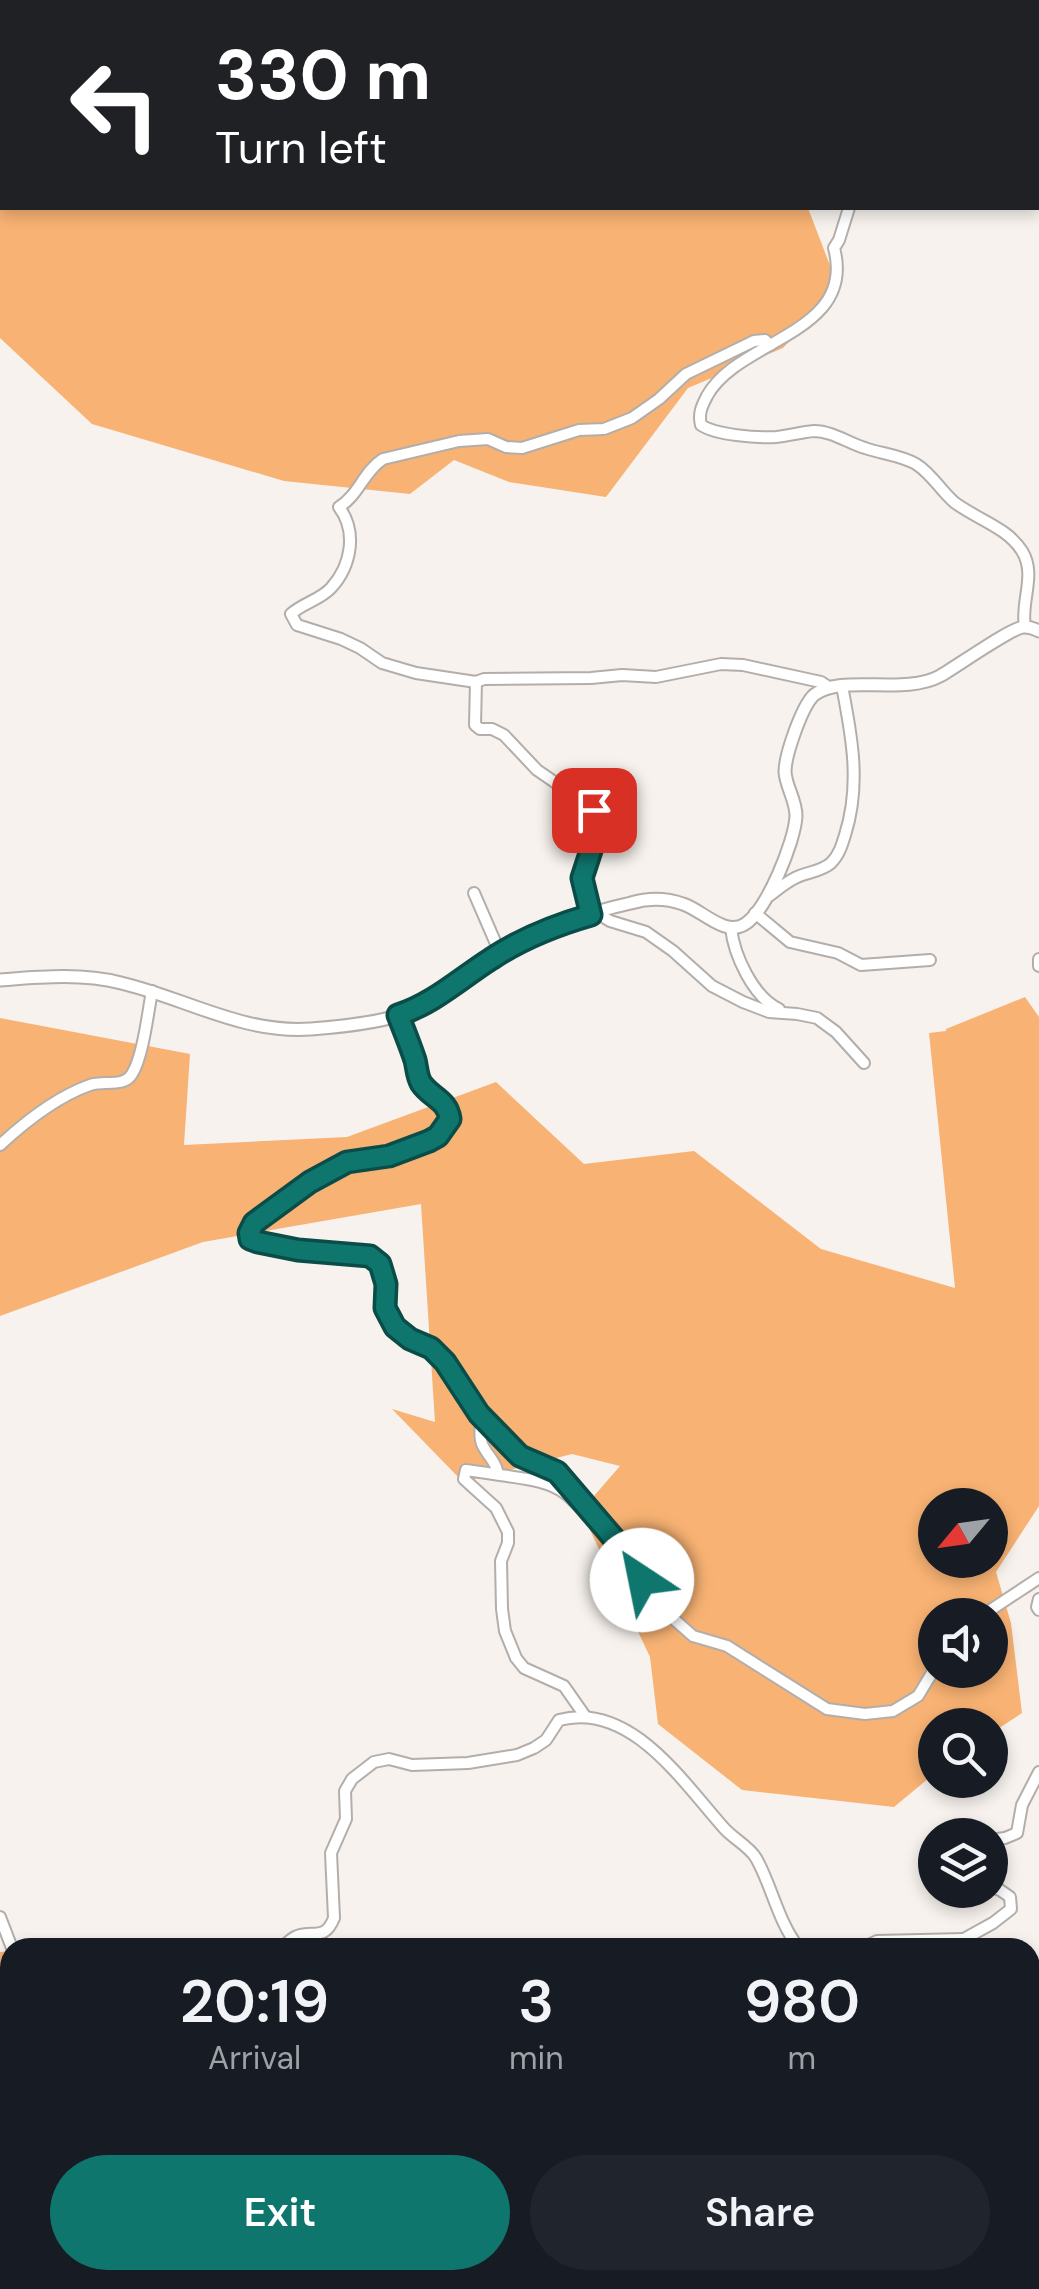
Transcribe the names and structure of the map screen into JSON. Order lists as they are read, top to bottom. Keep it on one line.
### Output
{"north":"bottom left","page":{"turn":["330 m","Turn left"],"eta":["20:19","Arrival","3","min","980","m"],"buttons":["Exit","Share"]}}
